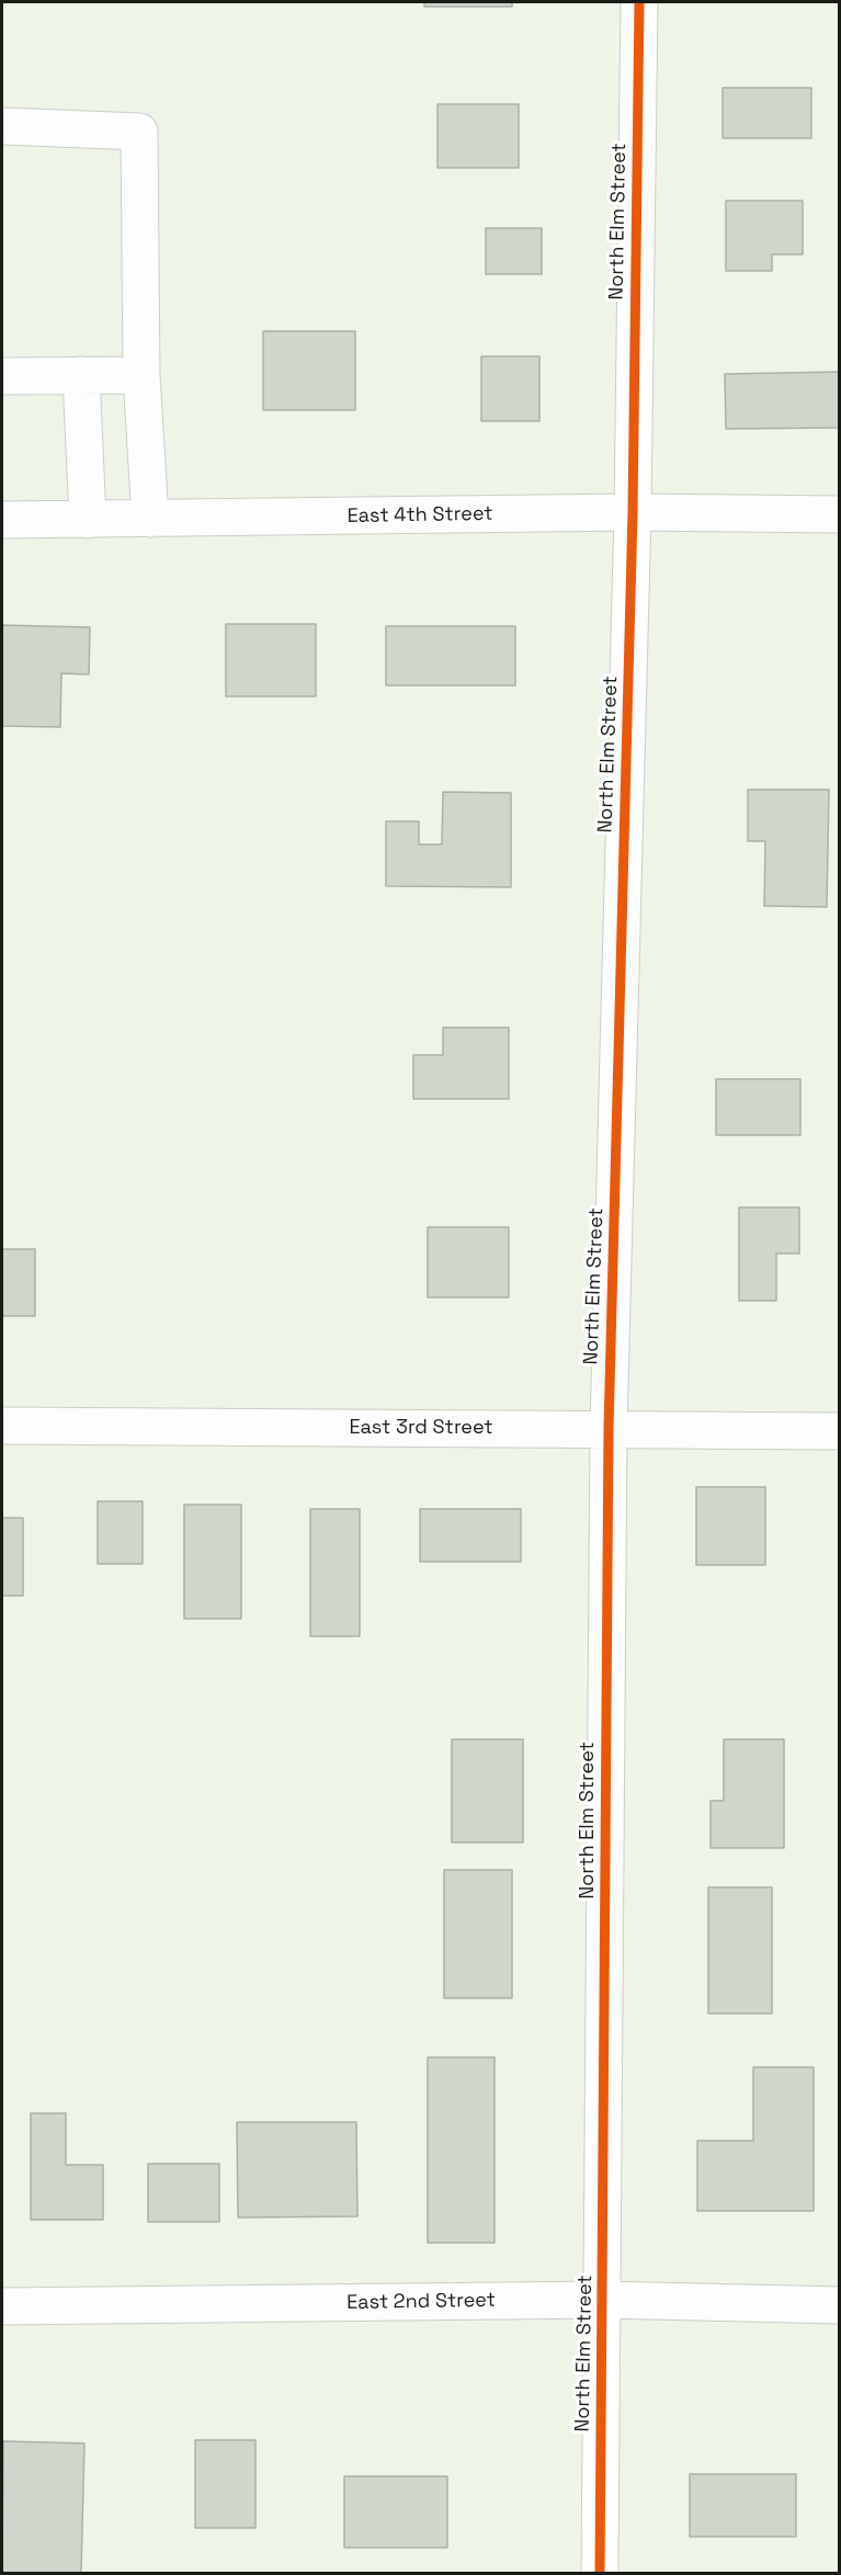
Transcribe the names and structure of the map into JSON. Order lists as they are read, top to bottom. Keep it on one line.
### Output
{"streets":{"street":["North Elm Street","East 4th Street","East 3rd Street","East 2nd Street"]},"crossings":[["North Elm Street","East 4th Street"],["North Elm Street","East 3rd Street"],["North Elm Street","East 2nd Street"]]}
